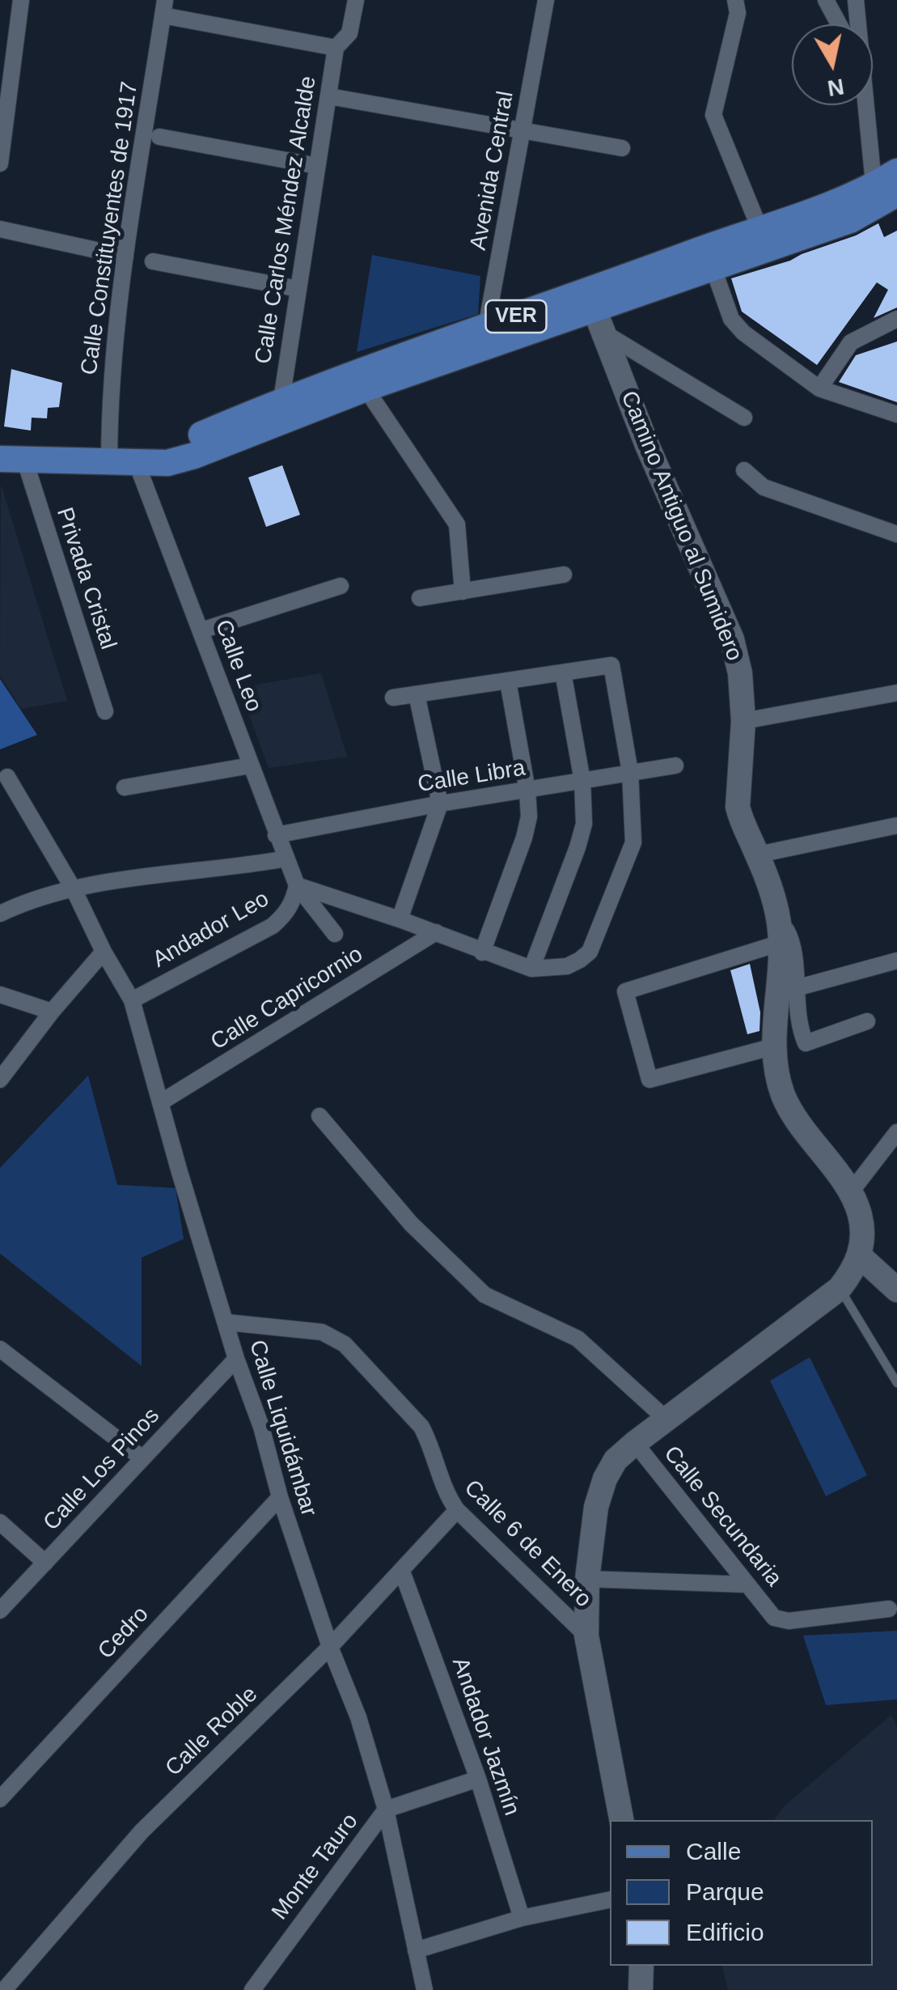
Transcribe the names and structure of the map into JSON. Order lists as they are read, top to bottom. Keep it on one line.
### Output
{"streets":{"main road":["VER","Camino Antiguo al Sumidero"],"street":["Avenida Central","Calle Carlos Méndez Alcalde","Calle Constituyentes de 1917","Privada Cristal","Calle Leo","Calle Libra","Andador Leo","Calle Capricornio","Calle Liquidámbar","Calle Los Pinos","Calle Secundaria","Calle 6 de Enero","Cedro","Calle Roble","Andador Jazmín","Monte Tauro"]},"crossings":[["Avenida Central","VER"],["Calle Carlos Méndez Alcalde","VER"],["Calle Constituyentes de 1917","VER"],["Calle Constituyentes de 1917","Calle Leo"],["VER","Camino Antiguo al Sumidero"],["VER","Privada Cristal"],["VER","Calle Leo"],["Calle Leo","Calle Libra"],["Calle Leo","Andador Leo"],["Andador Leo","Calle Liquidámbar"],["Calle Capricornio","Calle Liquidámbar"],["Calle Liquidámbar","Calle Los Pinos"],["Calle Liquidámbar","Calle 6 de Enero"],["Calle Liquidámbar","Cedro"],["Calle Liquidámbar","Calle Roble"],["Calle Liquidámbar","Monte Tauro"],["Calle 6 de Enero","Calle Roble"],["Calle Roble","Andador Jazmín"],["Andador Jazmín","Monte Tauro"]],"legend":["Calle","Parque","Edificio"],"north":"bottom"}
